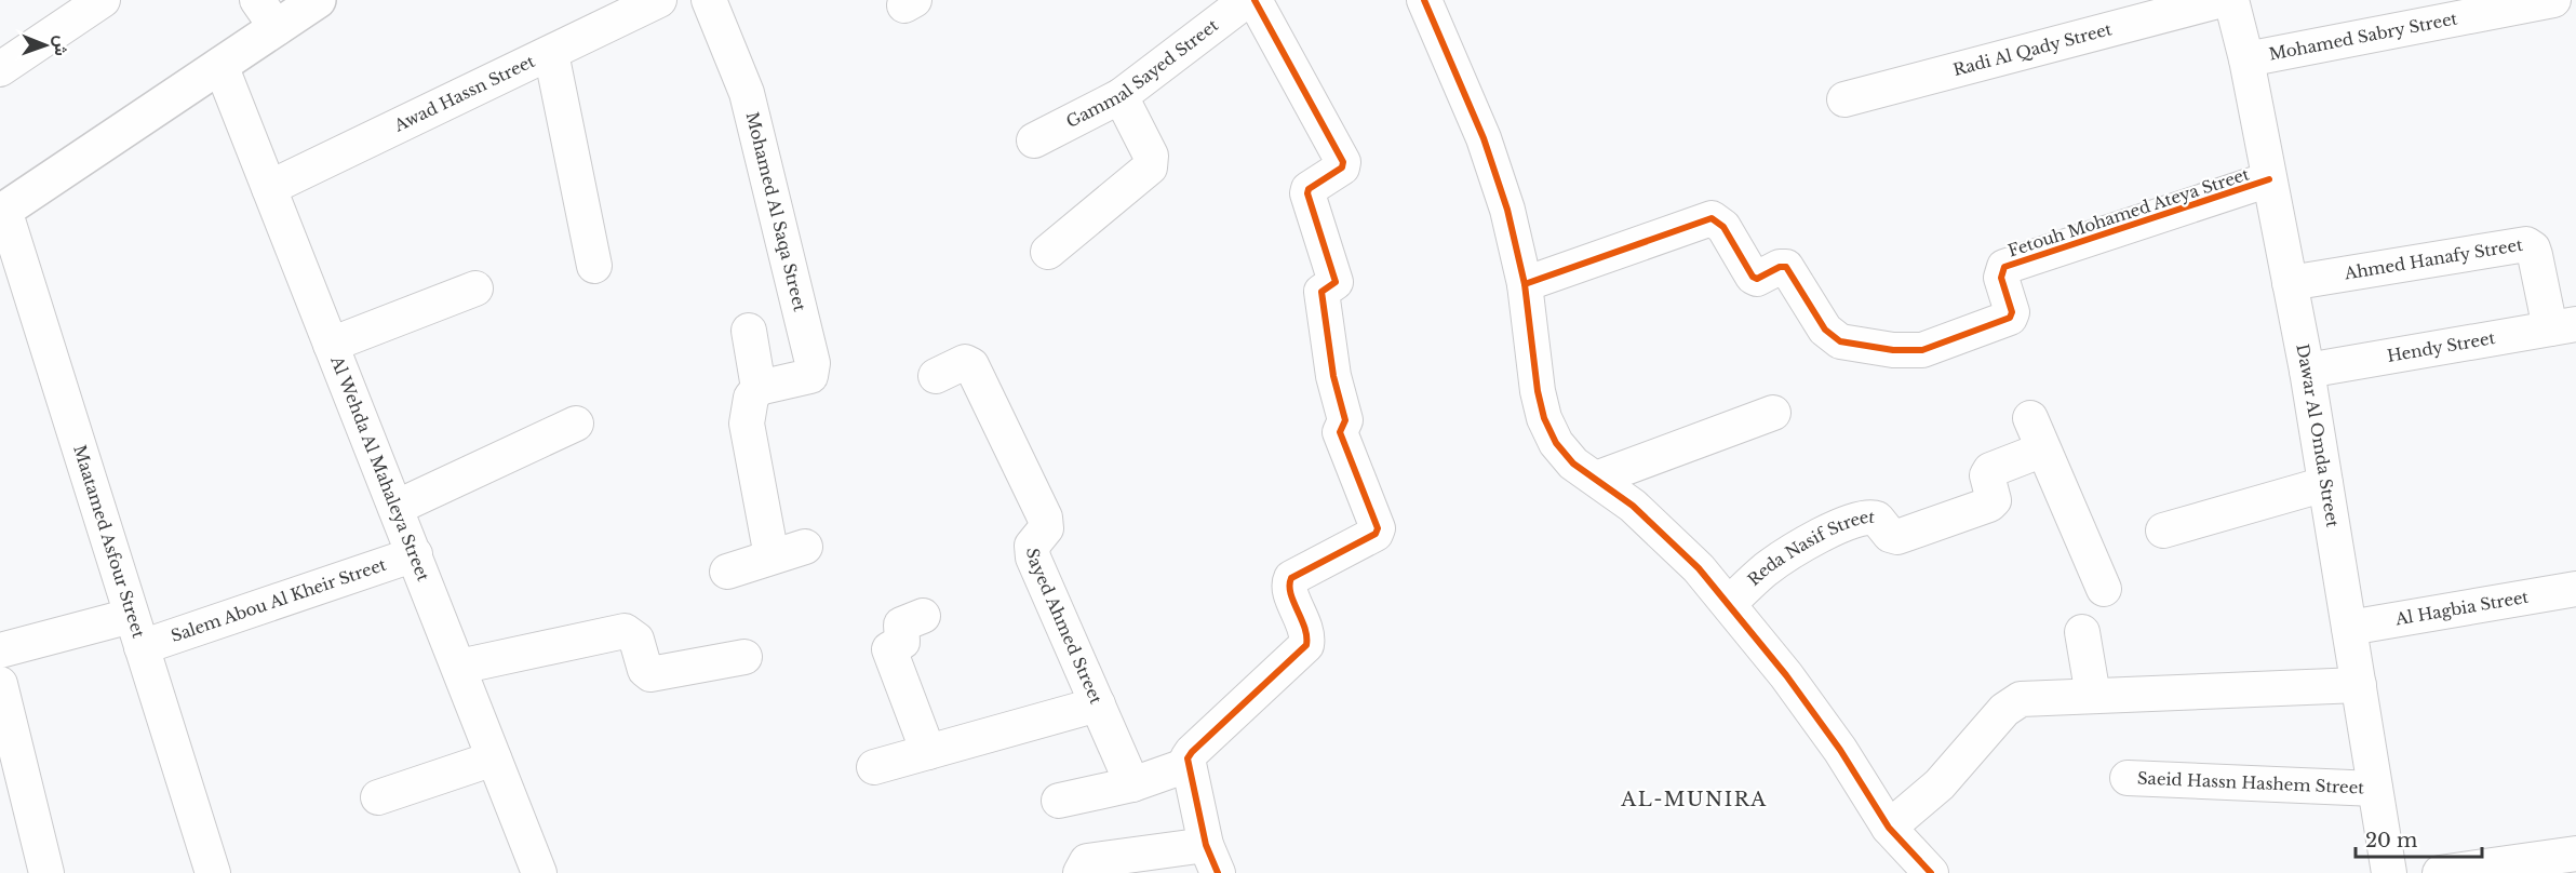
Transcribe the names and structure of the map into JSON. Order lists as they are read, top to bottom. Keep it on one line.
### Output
{"streets":{"street":["Mohamed Sabry Street","Radi Al Qady Street","Gammal Sayed Street","Awad Hassn Street","Mohamed Al Saqa Street","Fetouh Mohamed Ateya Street","Ahmed Hanafy Street","Hendy Street","Dawar Al Omda Street","Al Wehda Al Mahaleya Street","Maatamed Asfour Street","Reda Nasif Street","Salem Abou Al Kheir Street","Al Hagbia Street","Sayed Ahmed Street","Saeid Hassn Hashem Street"]},"crossings":[["Mohamed Sabry Street","Dawar Al Omda Street"],["Awad Hassn Street","Al Wehda Al Mahaleya Street"],["Fetouh Mohamed Ateya Street","Dawar Al Omda Street"],["Ahmed Hanafy Street","Hendy Street"],["Ahmed Hanafy Street","Dawar Al Omda Street"],["Hendy Street","Dawar Al Omda Street"],["Dawar Al Omda Street","Al Hagbia Street"],["Dawar Al Omda Street","Saeid Hassn Hashem Street"],["Al Wehda Al Mahaleya Street","Salem Abou Al Kheir Street"],["Maatamed Asfour Street","Salem Abou Al Kheir Street"]],"districts":["AL-MUNIRA"],"scale_bar":"20 m","north":"right"}
